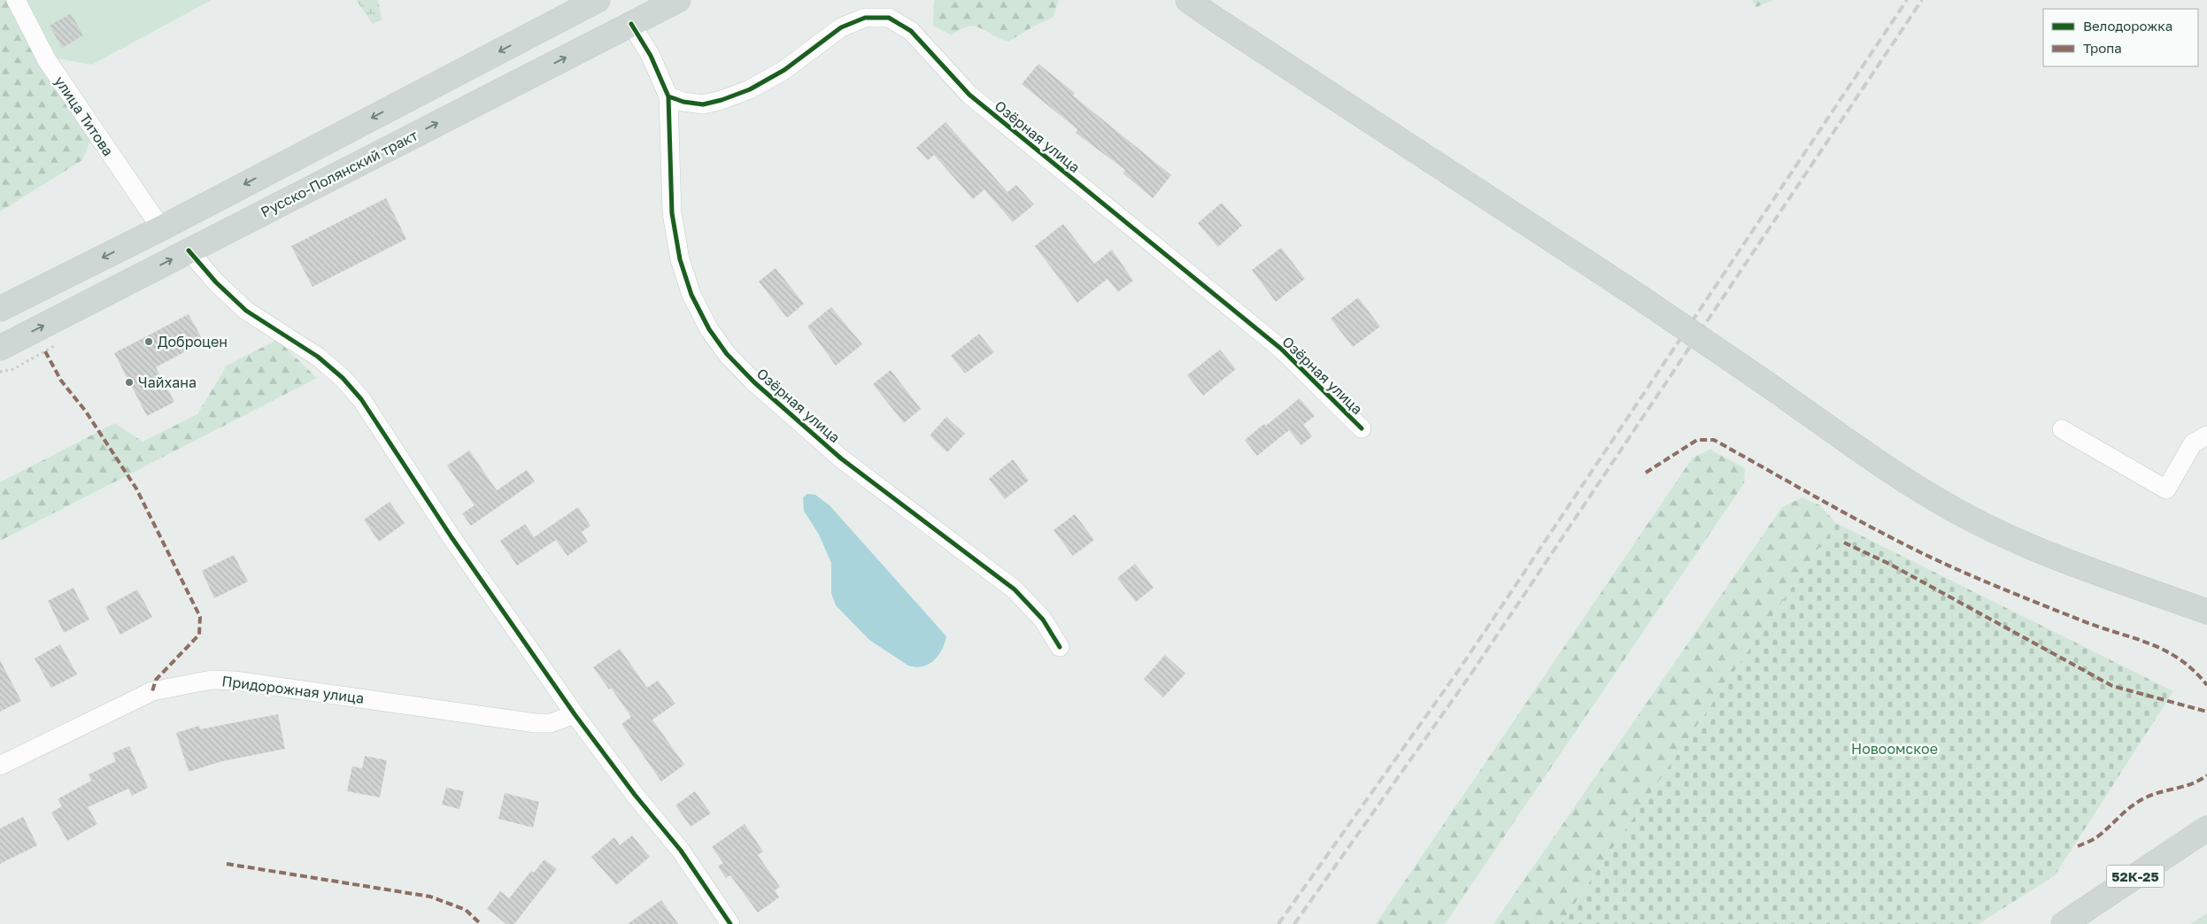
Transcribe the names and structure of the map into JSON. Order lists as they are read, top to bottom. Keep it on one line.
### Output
{"streets":{"main road":["Русско-Полянский тракт","52К-25"],"street":["улица Титова","Озёрная улица","Придорожная улица"]},"crossings":[["Озёрная улица","Русско-Полянский тракт"]],"parks":["Новоомское"],"places":["Доброцен","Чайхана"],"legend":["Велодорожка","Тропа"]}
